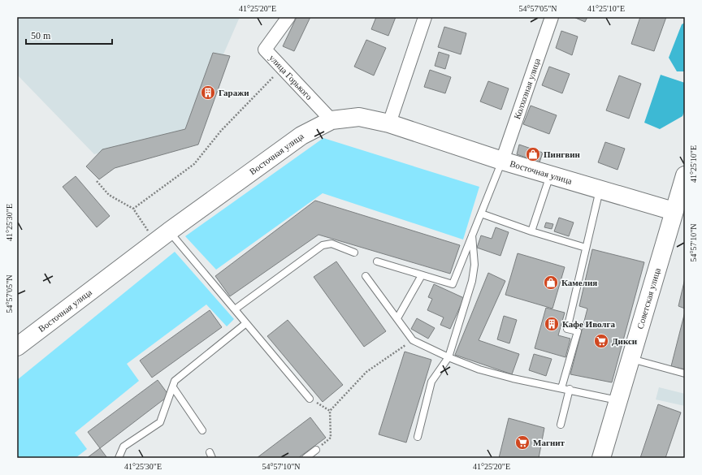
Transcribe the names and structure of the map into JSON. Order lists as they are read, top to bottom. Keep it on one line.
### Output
{"streets":{"main road":["Восточная улица","Советская улица"],"street":["улица Горького","Колхозная улица"]},"crossings":[["улица Горького","Восточная улица"],["Колхозная улица","Восточная улица"],["Восточная улица","Советская улица"]],"places":{"building":["Гаражи","Кафе Иволга"],"shop":["Пингвин","Камелия"],"supermarket":["Дикси","Магнит"]},"scale_bar":"50 m","coordinates":["41°25'20\"E","54°57'05\"N","41°25'10\"E","41°25'30\"E","54°57'10\"N"]}
